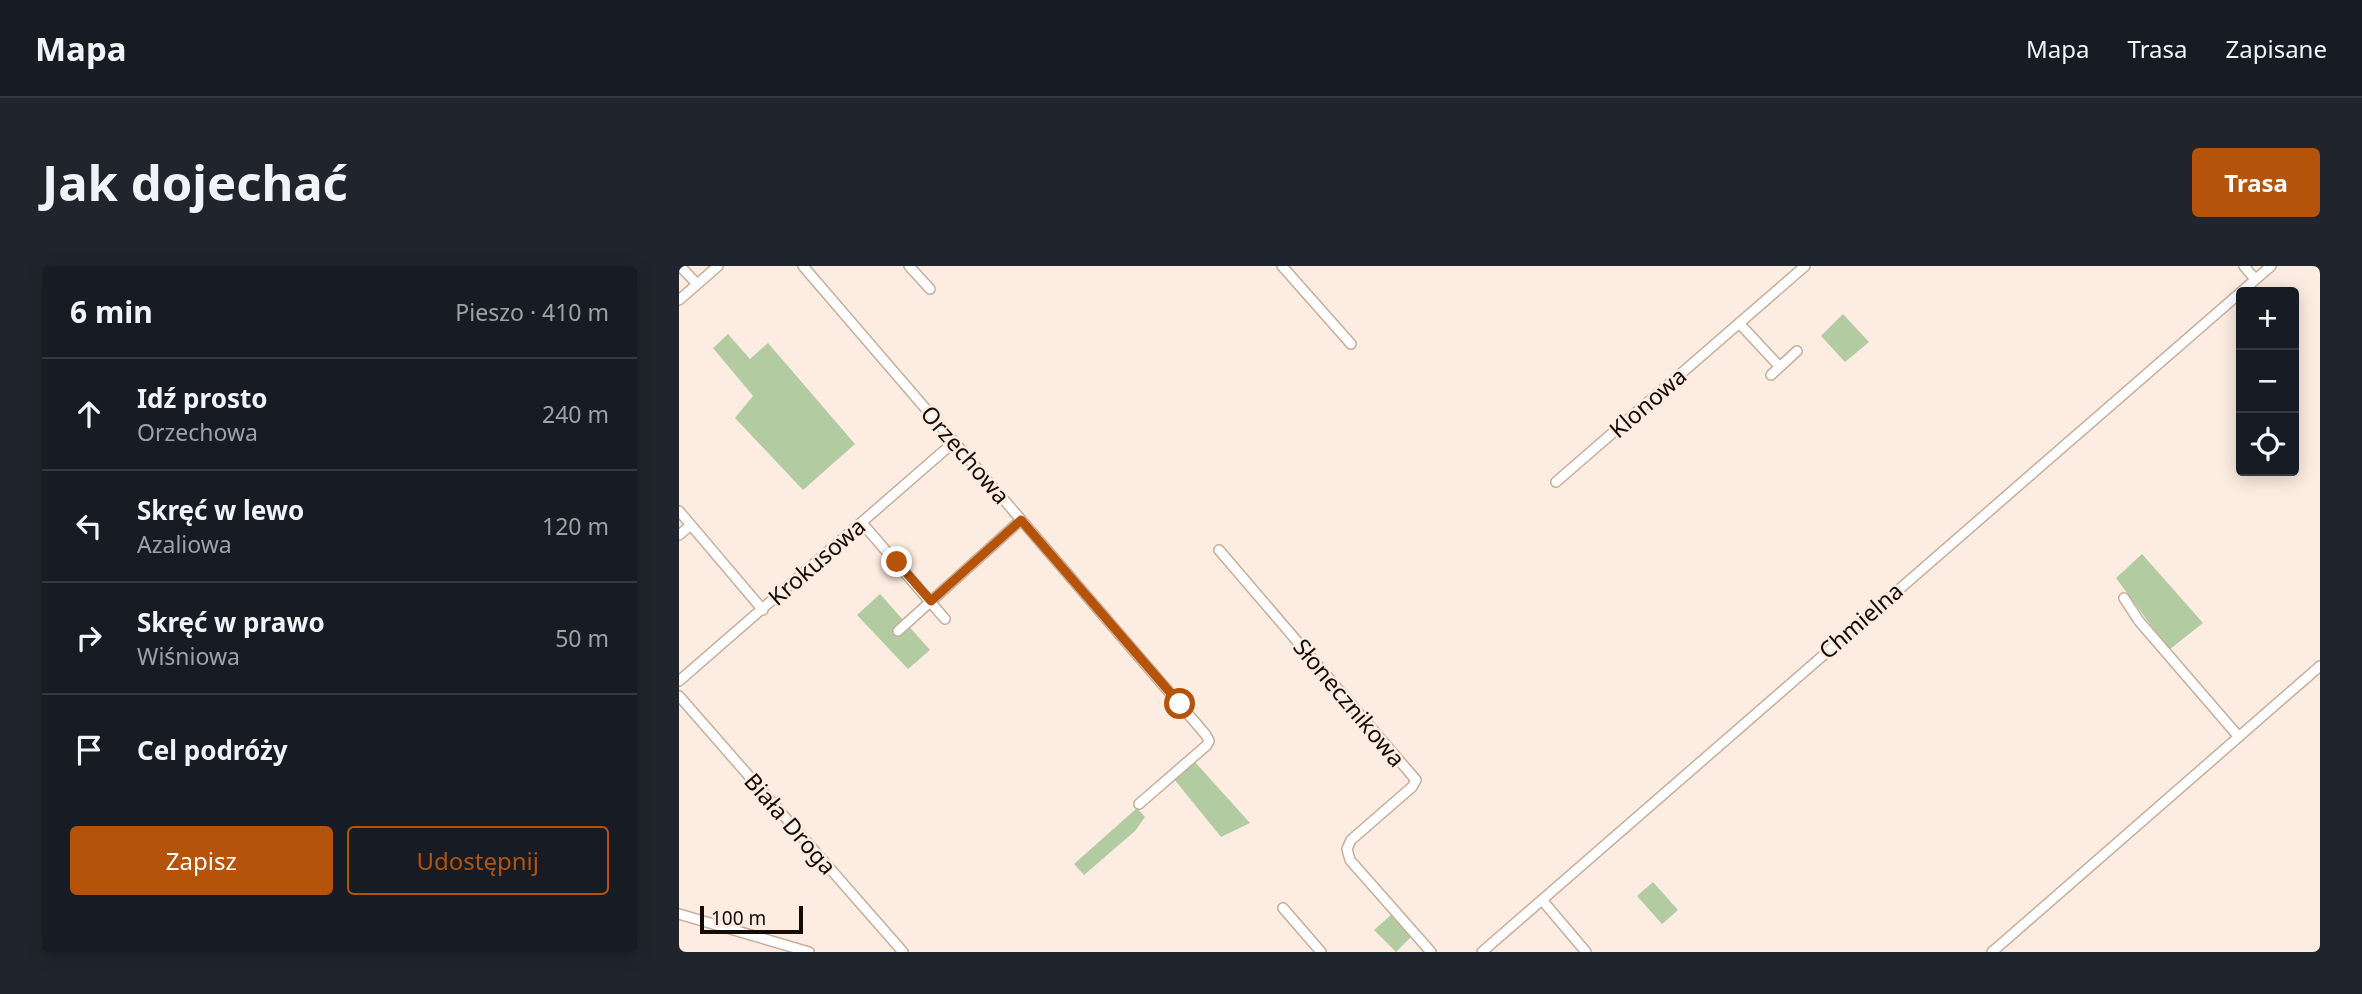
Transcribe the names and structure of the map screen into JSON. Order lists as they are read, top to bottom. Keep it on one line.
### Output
{"streets":{"street":["Klonowa","Orzechowa","Krokusowa","Chmielna","Słonecznikowa","Biała Droga"]},"crossings":[["Orzechowa","Krokusowa"]],"scale_bar":"100 m","page":{"header":"Mapa","nav":["Mapa","Trasa","Zapisane"],"buttons":["Trasa",["Zapisz","Udostępnij"]],"title":"Jak dojechać","heading":["6 min","Pieszo · 410 m"],"map_buttons":["+","−"],"list":[["Idź prosto","Orzechowa","240 m"],["Skręć w lewo","Azaliowa","120 m"],["Skręć w prawo","Wiśniowa","50 m"],"Cel podróży"],"scale":"100 m"}}
